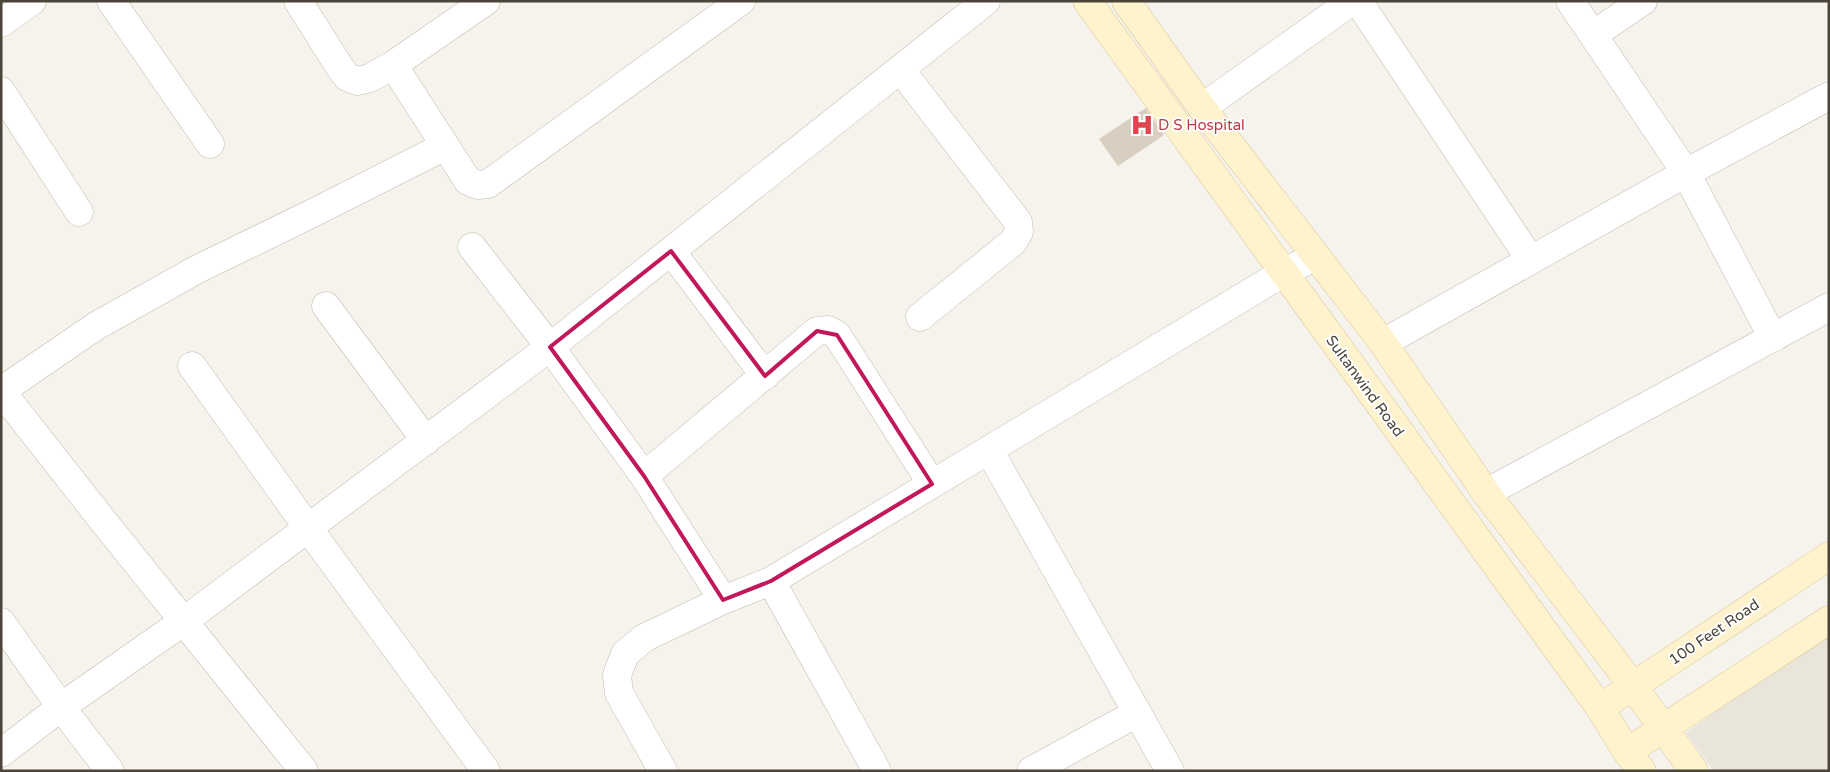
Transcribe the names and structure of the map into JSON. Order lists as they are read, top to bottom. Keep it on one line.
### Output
{"streets":{"main road":["Sultanwind Road","100 Feet Road"]},"crossings":[["Sultanwind Road","100 Feet Road"]],"places":{"hospital":["D S Hospital"]}}
